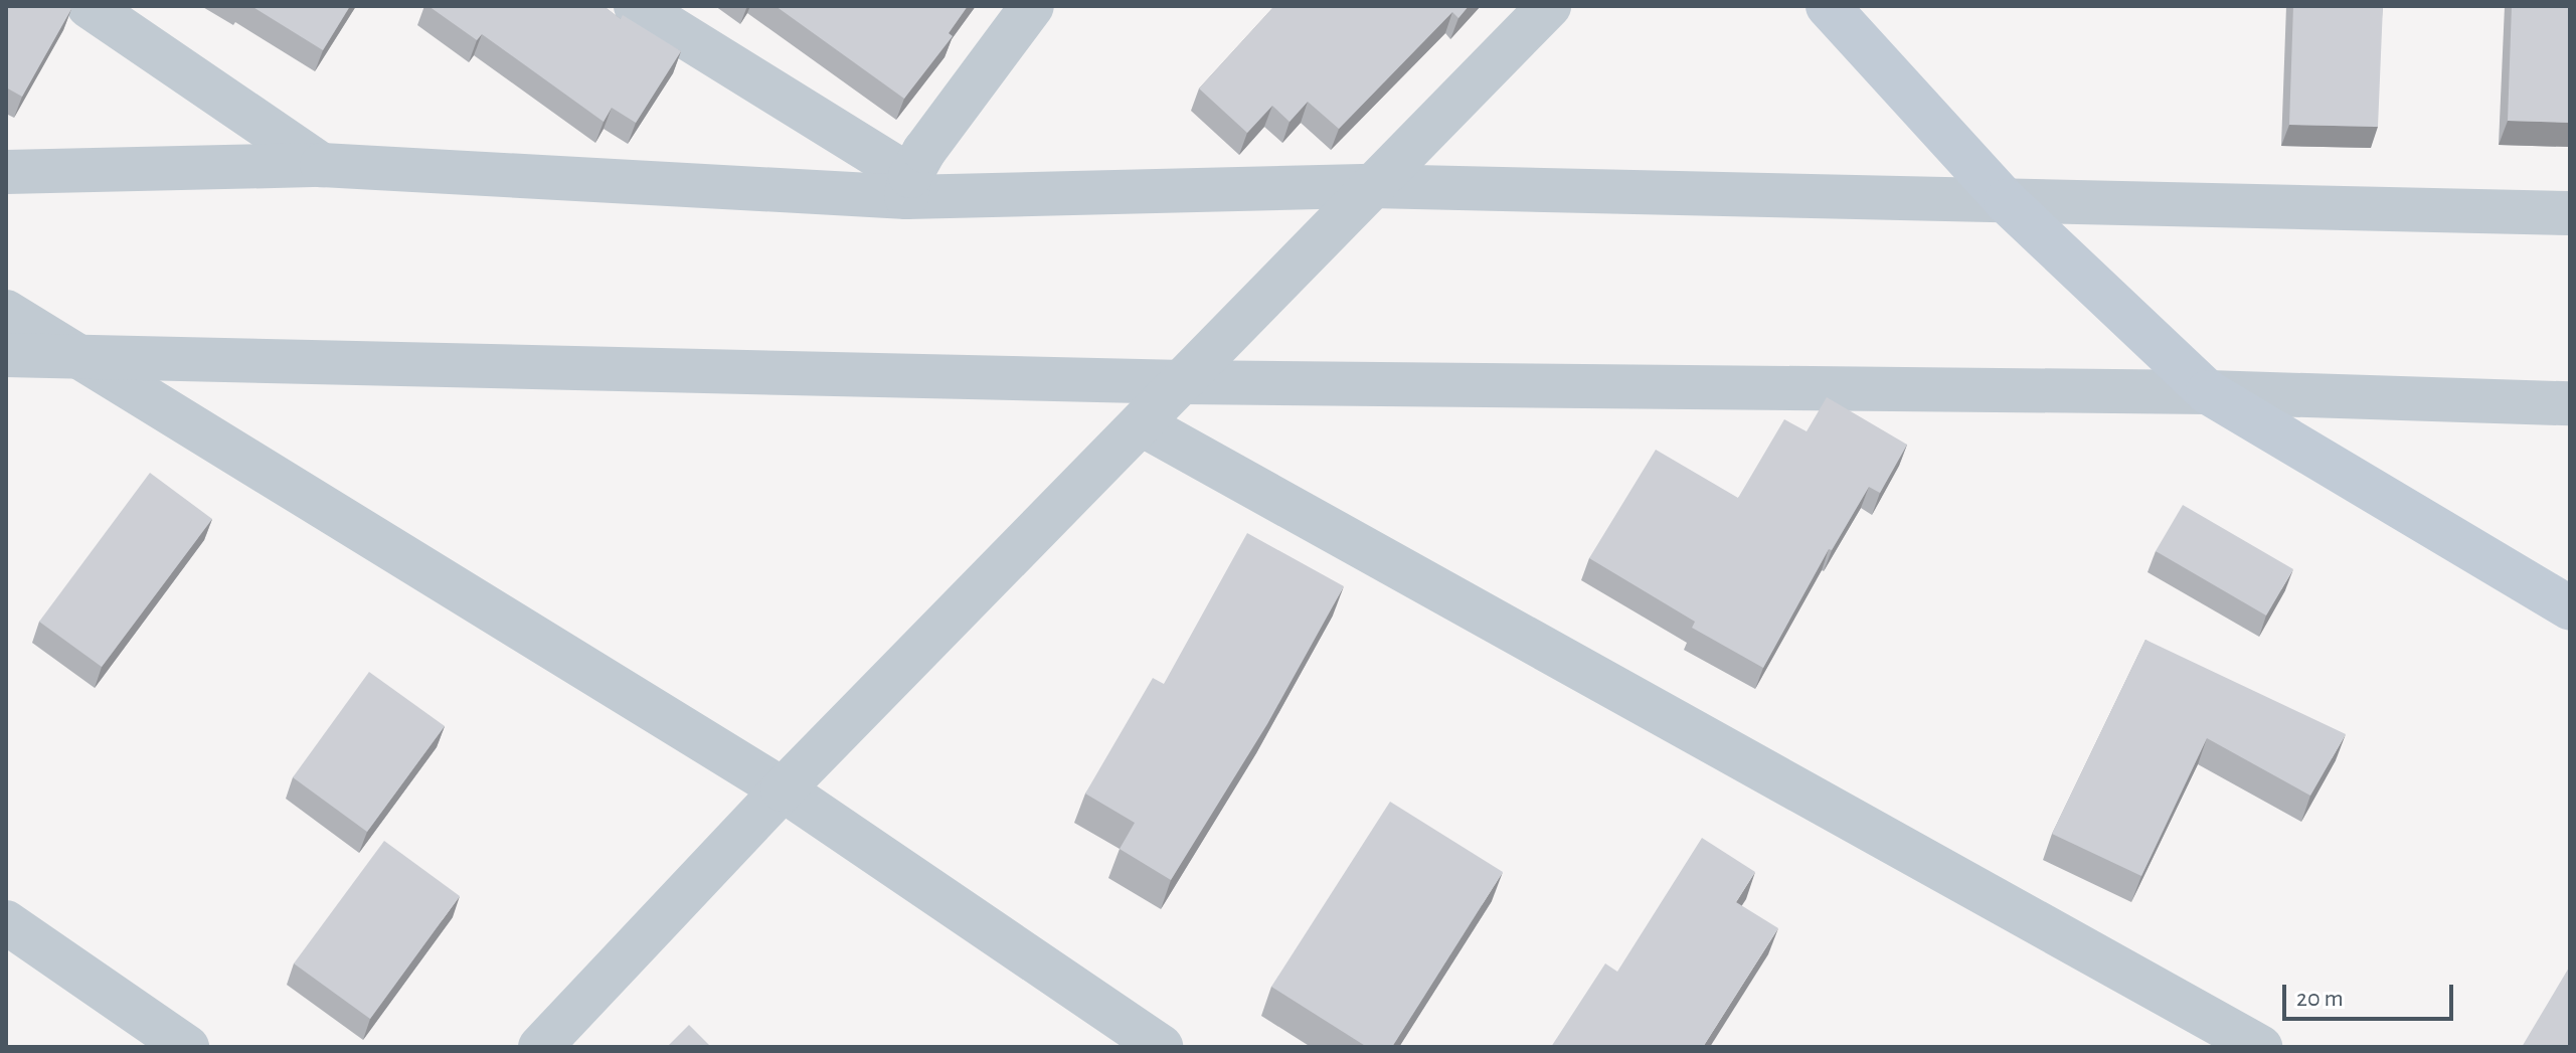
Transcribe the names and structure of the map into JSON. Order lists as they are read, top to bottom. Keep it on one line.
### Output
{"scale_bar":"20 m"}
